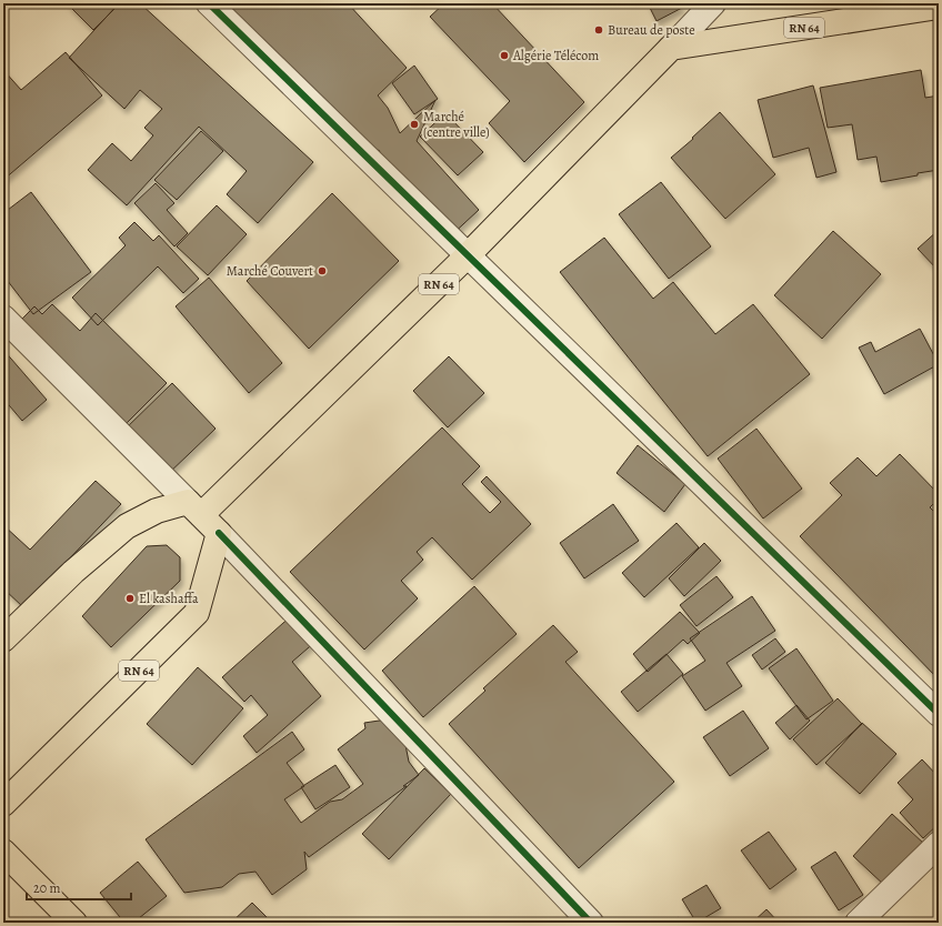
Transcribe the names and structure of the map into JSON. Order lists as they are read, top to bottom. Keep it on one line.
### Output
{"streets":{"main road":["RN 64"]},"places":["Bureau de poste","Algérie Télécom","Marché (centre ville)","Marché Couvert","El kashaffa"],"scale_bar":"20 m"}
